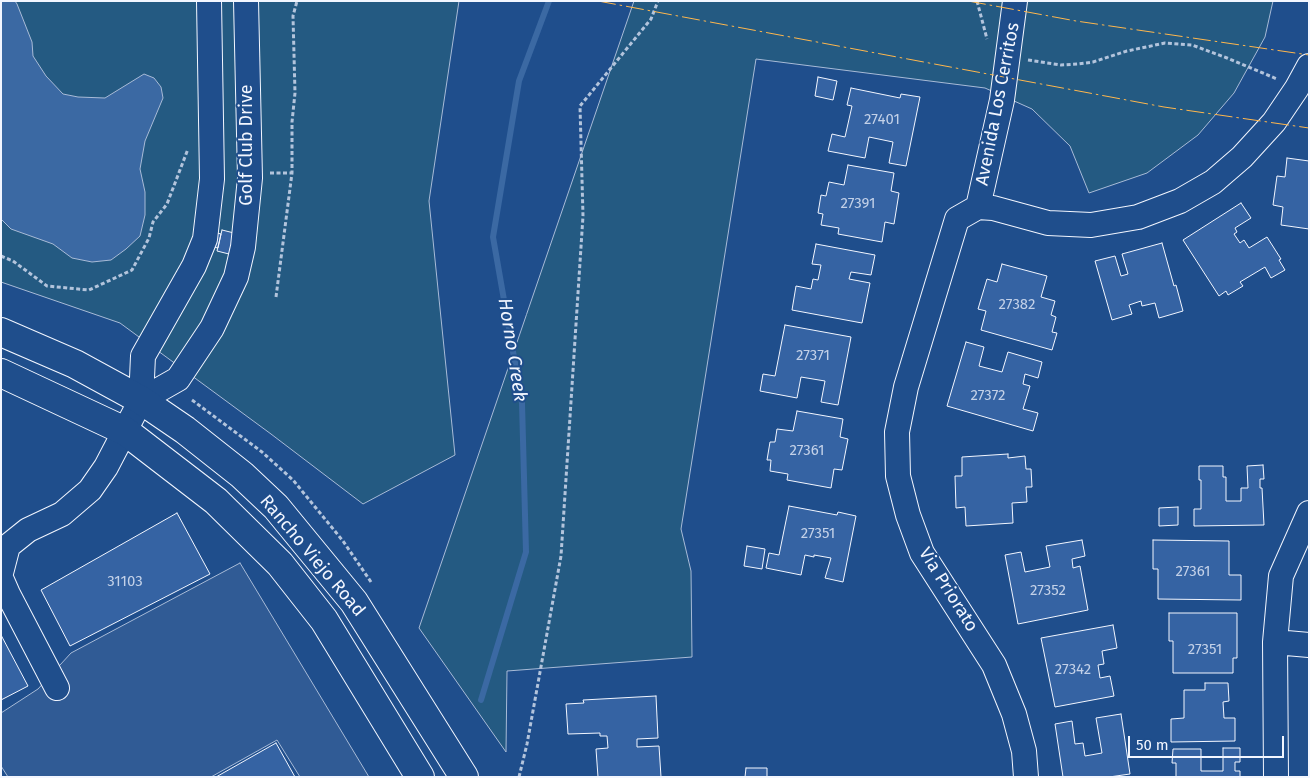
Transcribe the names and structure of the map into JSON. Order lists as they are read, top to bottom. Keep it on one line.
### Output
{"streets":{"main road":["Rancho Viejo Road"],"street":["Avenida Los Cerritos","Golf Club Drive","Via Priorato"]},"crossings":[["Avenida Los Cerritos","Via Priorato"],["Golf Club Drive","Rancho Viejo Road"]],"water":["Horno Creek"],"house_numbers":["27401","27391","27382","27371","27372","27361","27351","27361","31103","27352","27351","27342"],"scale_bar":"50 m"}
